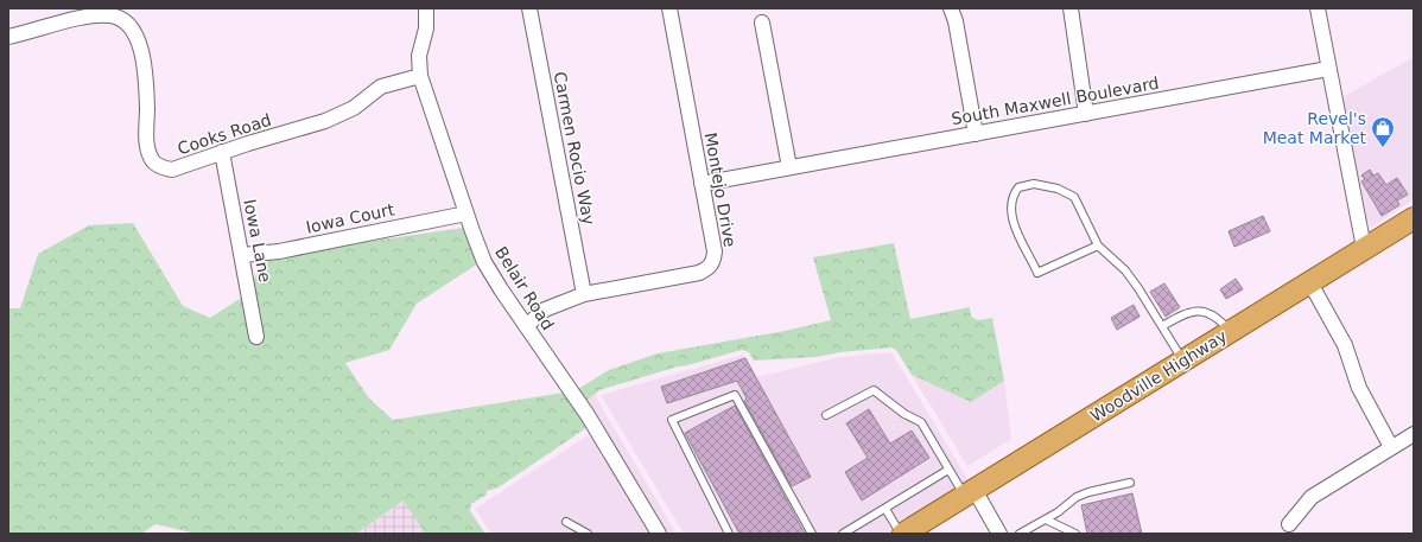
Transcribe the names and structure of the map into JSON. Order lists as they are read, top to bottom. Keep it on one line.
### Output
{"streets":{"main road":["Woodville Highway"],"street":["South Maxwell Boulevard","Cooks Road","Carmen Rocio Way","Montejo Drive","Iowa Court","Iowa Lane","Belair Road"]},"crossings":[["South Maxwell Boulevard","Montejo Drive"],["Cooks Road","Iowa Lane"],["Cooks Road","Belair Road"],["Carmen Rocio Way","Montejo Drive"],["Montejo Drive","Belair Road"],["Iowa Court","Iowa Lane"],["Iowa Court","Belair Road"]],"places":{"shop":["Revel's Meat Market"]}}
